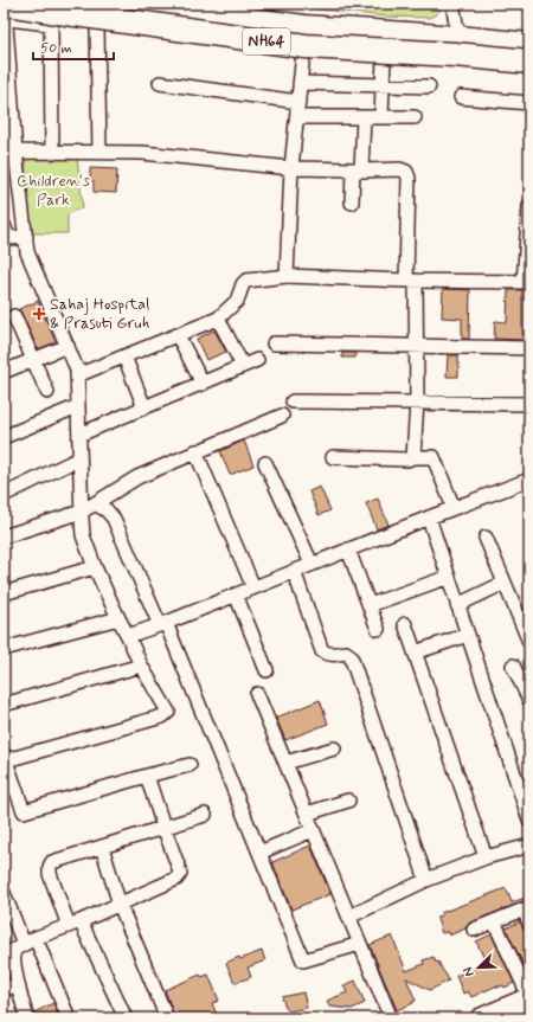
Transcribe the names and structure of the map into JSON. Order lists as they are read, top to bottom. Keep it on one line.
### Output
{"streets":{"highway":["NH64"]},"parks":["Children's Park"],"places":{"health":["Sahaj Hospital & Prasuti Gruh"]},"scale_bar":"50 m","north":"bottom left"}
